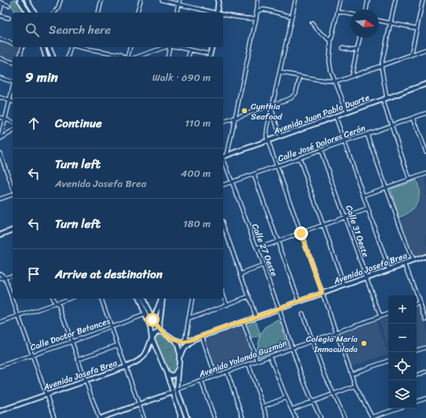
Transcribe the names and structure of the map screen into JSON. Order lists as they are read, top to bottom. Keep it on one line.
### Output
{"streets":{"main road":["Avenida Juan Pablo Duarte","Avenida Josefa Brea","Avenida Yolanda Guzmán"],"street":["Calle José Dolores Cerón","Calle 31 Oeste","Calle 27 Oeste","Calle Doctor Betances"]},"crossings":[["Calle José Dolores Cerón","Calle 31 Oeste"],["Calle José Dolores Cerón","Calle 27 Oeste"],["Calle 31 Oeste","Avenida Josefa Brea"],["Calle 31 Oeste","Avenida Yolanda Guzmán"],["Calle 27 Oeste","Avenida Josefa Brea"],["Calle 27 Oeste","Avenida Yolanda Guzmán"]],"places":["Cynthia Seafood","Colegio María Inmaculada"],"north":"right","page":{"search":"Search here","heading":["9 min","Walk · 690 m"],"list":[["Continue","110 m"],["Turn left","Avenida Josefa Brea","400 m"],["Turn left","180 m"],"Arrive at destination"],"map_buttons":["+","−"]}}
